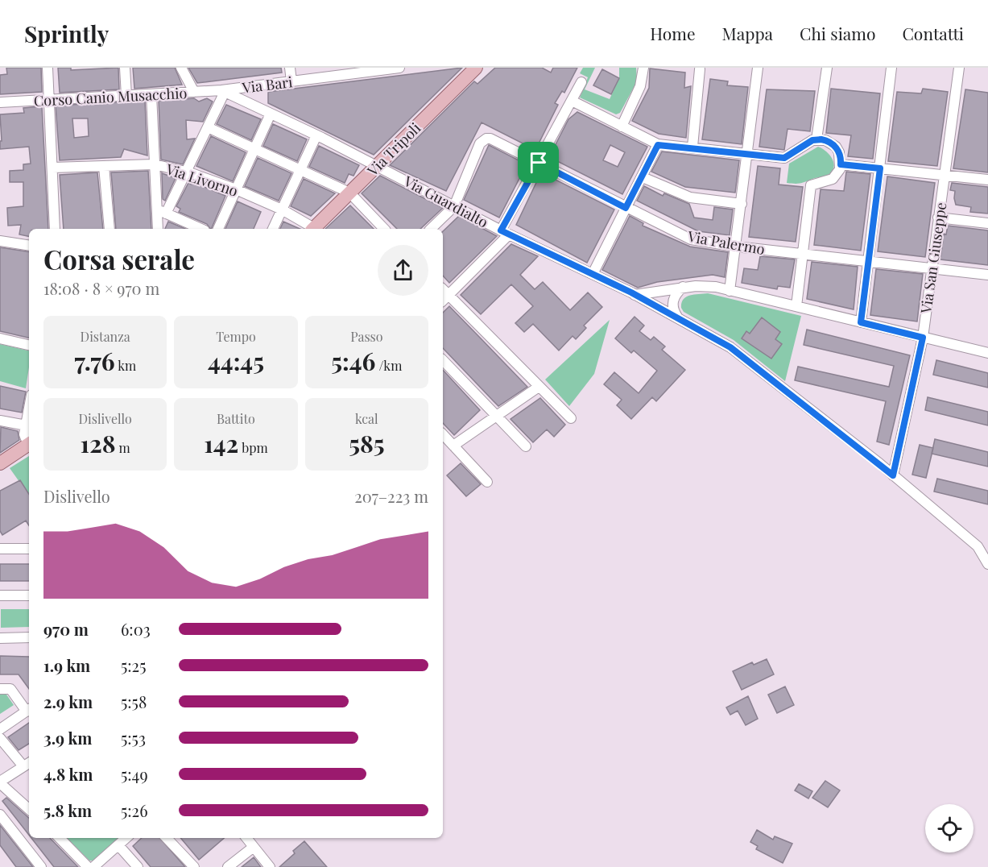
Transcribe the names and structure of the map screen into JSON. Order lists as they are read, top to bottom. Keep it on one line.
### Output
{"streets":{"main road":["Via Tripoli"],"street":["Via Bari","Corso Canio Musacchio","Via Livorno","Via Guardialto","Via Palermo","Via San Giuseppe"]},"crossings":[["Via Bari","Corso Canio Musacchio"],["Via Bari","Via Guardialto"],["Corso Canio Musacchio","Via Guardialto"],["Via Tripoli","Via Guardialto"],["Via Guardialto","Via Palermo"],["Via Guardialto","Via San Giuseppe"],["Via Palermo","Via San Giuseppe"]],"page":{"header":"Sprintly","nav":["Home","Mappa","Chi siamo","Contatti"],"heading":["Corsa serale","18:08 · 8 × 970 m"],"stats":[["Distanza","7.76 km"],["Tempo","44:45"],["Passo","5:46 /km"],["Dislivello","128 m"],["Battito","142 bpm"],["kcal","585"]],"chart":["Dislivello","207–223 m"],"list":[{"name":"970 m","note":"6:03"},{"name":"1.9 km","note":"5:25"},{"name":"2.9 km","note":"5:58"},{"name":"3.9 km","note":"5:53"},{"name":"4.8 km","note":"5:49"},{"name":"5.8 km","note":"5:26"}]}}
